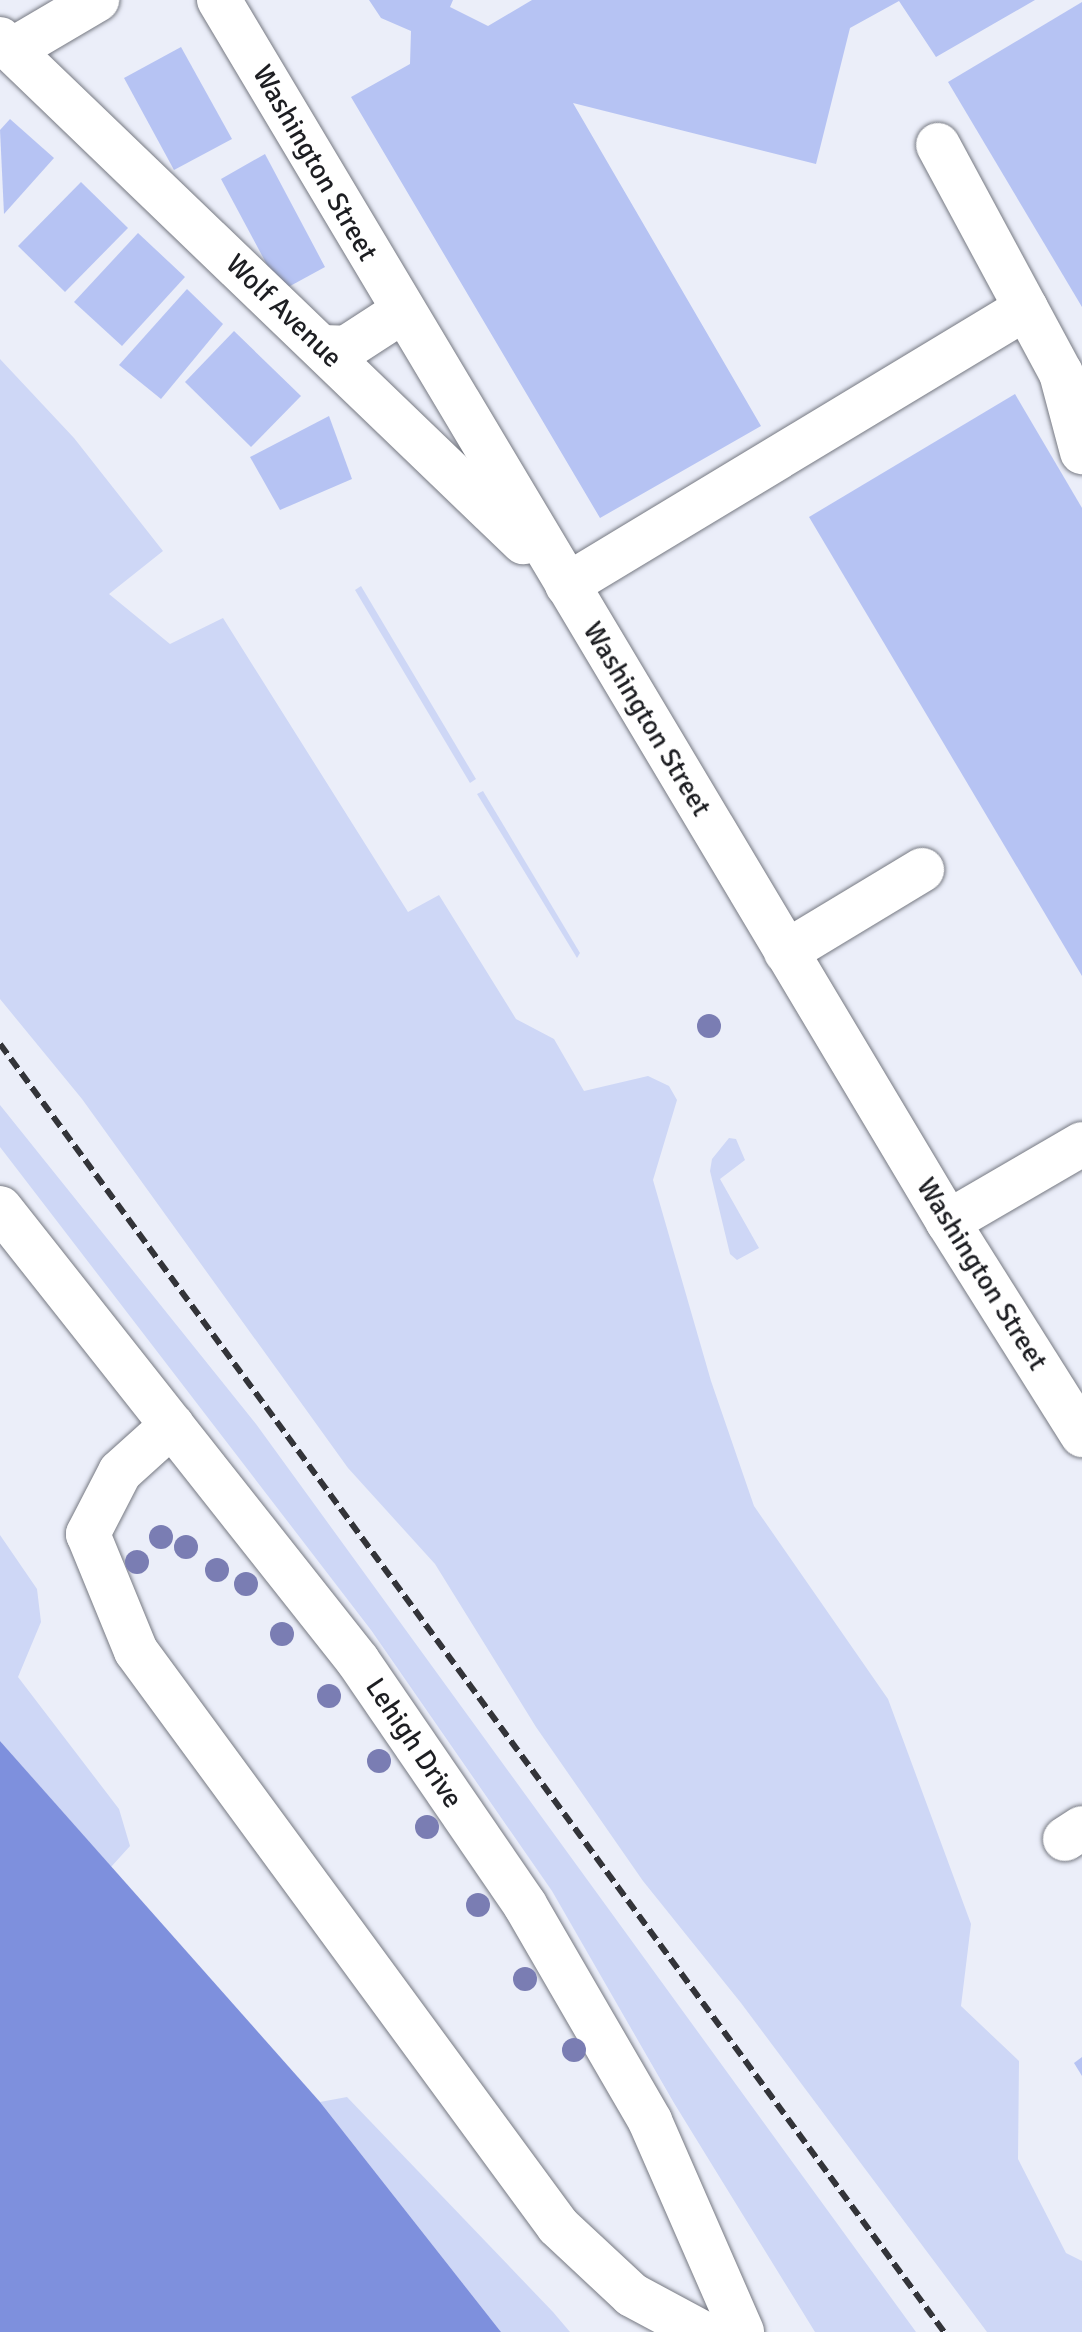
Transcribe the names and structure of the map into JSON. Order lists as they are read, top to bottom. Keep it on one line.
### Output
{"streets":{"main road":["Washington Street","Wolf Avenue","Lehigh Drive"]},"crossings":[["Washington Street","Wolf Avenue"]]}
